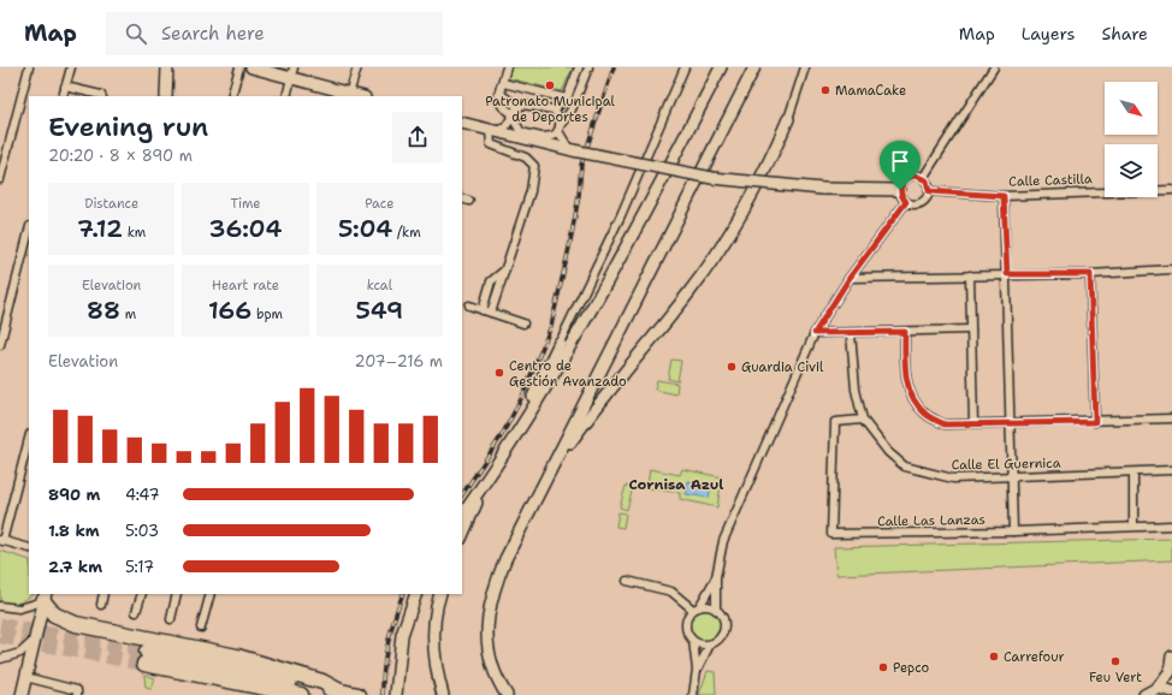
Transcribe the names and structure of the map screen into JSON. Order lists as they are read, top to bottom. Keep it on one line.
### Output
{"streets":{"street":["Calle Castilla","Calle El Guernica","Calle Las Lanzas"]},"crossings":[["Calle El Guernica","Calle Las Lanzas"]],"districts":["Cornisa Azul"],"places":["Patronato Municipal de Deportes","MamaCake","Guardia Civil","Centro de Gestión Avanzado","Carrefour","Feu Vert","Pepco"],"north":"bottom right","page":{"header":"Map","search":"Search here","nav":["Map","Layers","Share"],"heading":["Evening run","20:20 · 8 × 890 m"],"stats":[["Distance","7.12 km"],["Time","36:04"],["Pace","5:04 /km"],["Elevation","88 m"],["Heart rate","166 bpm"],["kcal","549"]],"chart":["Elevation","207–216 m"],"list":[{"name":"890 m","note":"4:47"},{"name":"1.8 km","note":"5:03"},{"name":"2.7 km","note":"5:17"}]}}
